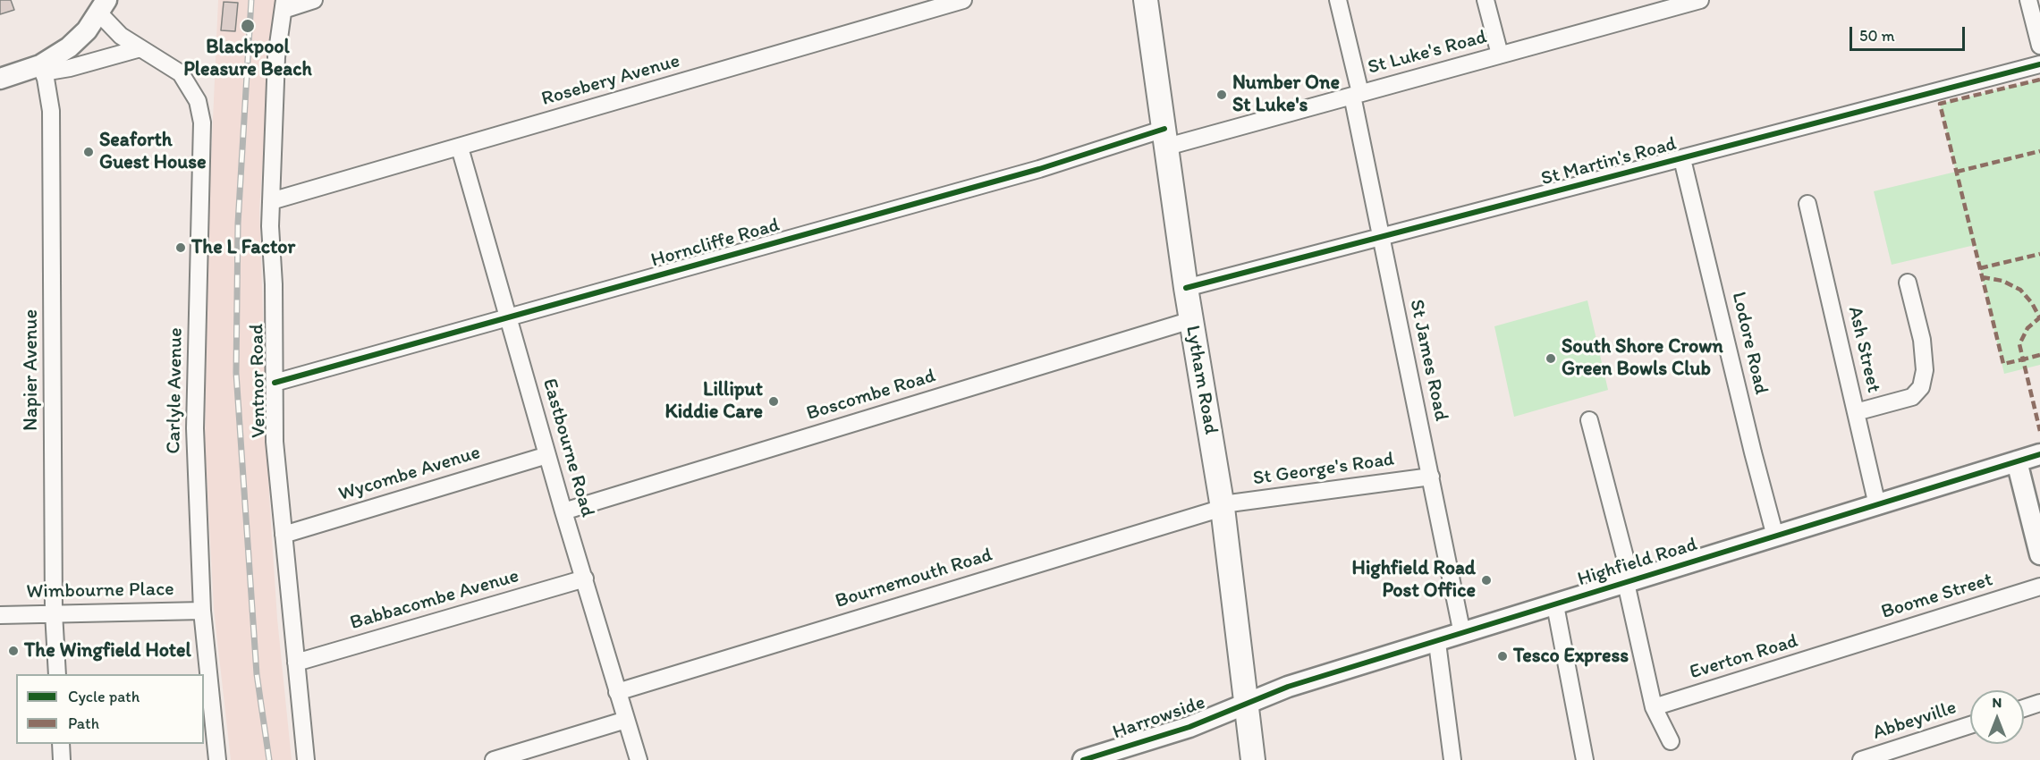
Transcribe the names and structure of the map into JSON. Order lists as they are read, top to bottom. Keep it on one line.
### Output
{"streets":{"main road":["Lytham Road"],"street":["St Luke's Road","Rosebery Avenue","St Martin's Road","Horncliffe Road","Lodore Road","Ash Street","St James Road","Napier Avenue","Ventnor Road","Carlyle Avenue","Boscombe Road","Eastbourne Road","St George's Road","Wycombe Avenue","Highfield Road","Bournemouth Road","Wimbourne Place","Boome Street","Babbacombe Avenue","Everton Road","Harrowside","Abbeyville"]},"crossings":[["St Luke's Road","Horncliffe Road"],["St Luke's Road","St James Road"],["St Luke's Road","Lytham Road"],["Rosebery Avenue","Ventnor Road"],["Rosebery Avenue","Eastbourne Road"],["St Martin's Road","Lodore Road"],["St Martin's Road","St James Road"],["St Martin's Road","Lytham Road"],["Horncliffe Road","Lytham Road"],["Horncliffe Road","Ventnor Road"],["Horncliffe Road","Eastbourne Road"],["Lodore Road","Highfield Road"],["Ash Street","Highfield Road"],["St James Road","St George's Road"],["St James Road","Highfield Road"],["Napier Avenue","Wimbourne Place"],["Lytham Road","Boscombe Road"],["Lytham Road","St George's Road"],["Lytham Road","Highfield Road"],["Lytham Road","Bournemouth Road"],["Lytham Road","Harrowside"],["Ventnor Road","Wycombe Avenue"],["Ventnor Road","Babbacombe Avenue"],["Carlyle Avenue","Wimbourne Place"],["Boscombe Road","Eastbourne Road"],["Eastbourne Road","Wycombe Avenue"],["Eastbourne Road","Bournemouth Road"],["Eastbourne Road","Babbacombe Avenue"],["St George's Road","Bournemouth Road"],["Highfield Road","Harrowside"],["Boome Street","Everton Road"]],"places":["Blackpool Pleasure Beach","Number One St Luke's","Seaforth Guest House","The L Factor","South Shore Crown Green Bowls Club","Lilliput Kiddie Care","Highfield Road Post Office","The Wingfield Hotel","Tesco Express"],"legend":["Cycle path","Path"],"scale_bar":"50 m","north":"top"}
